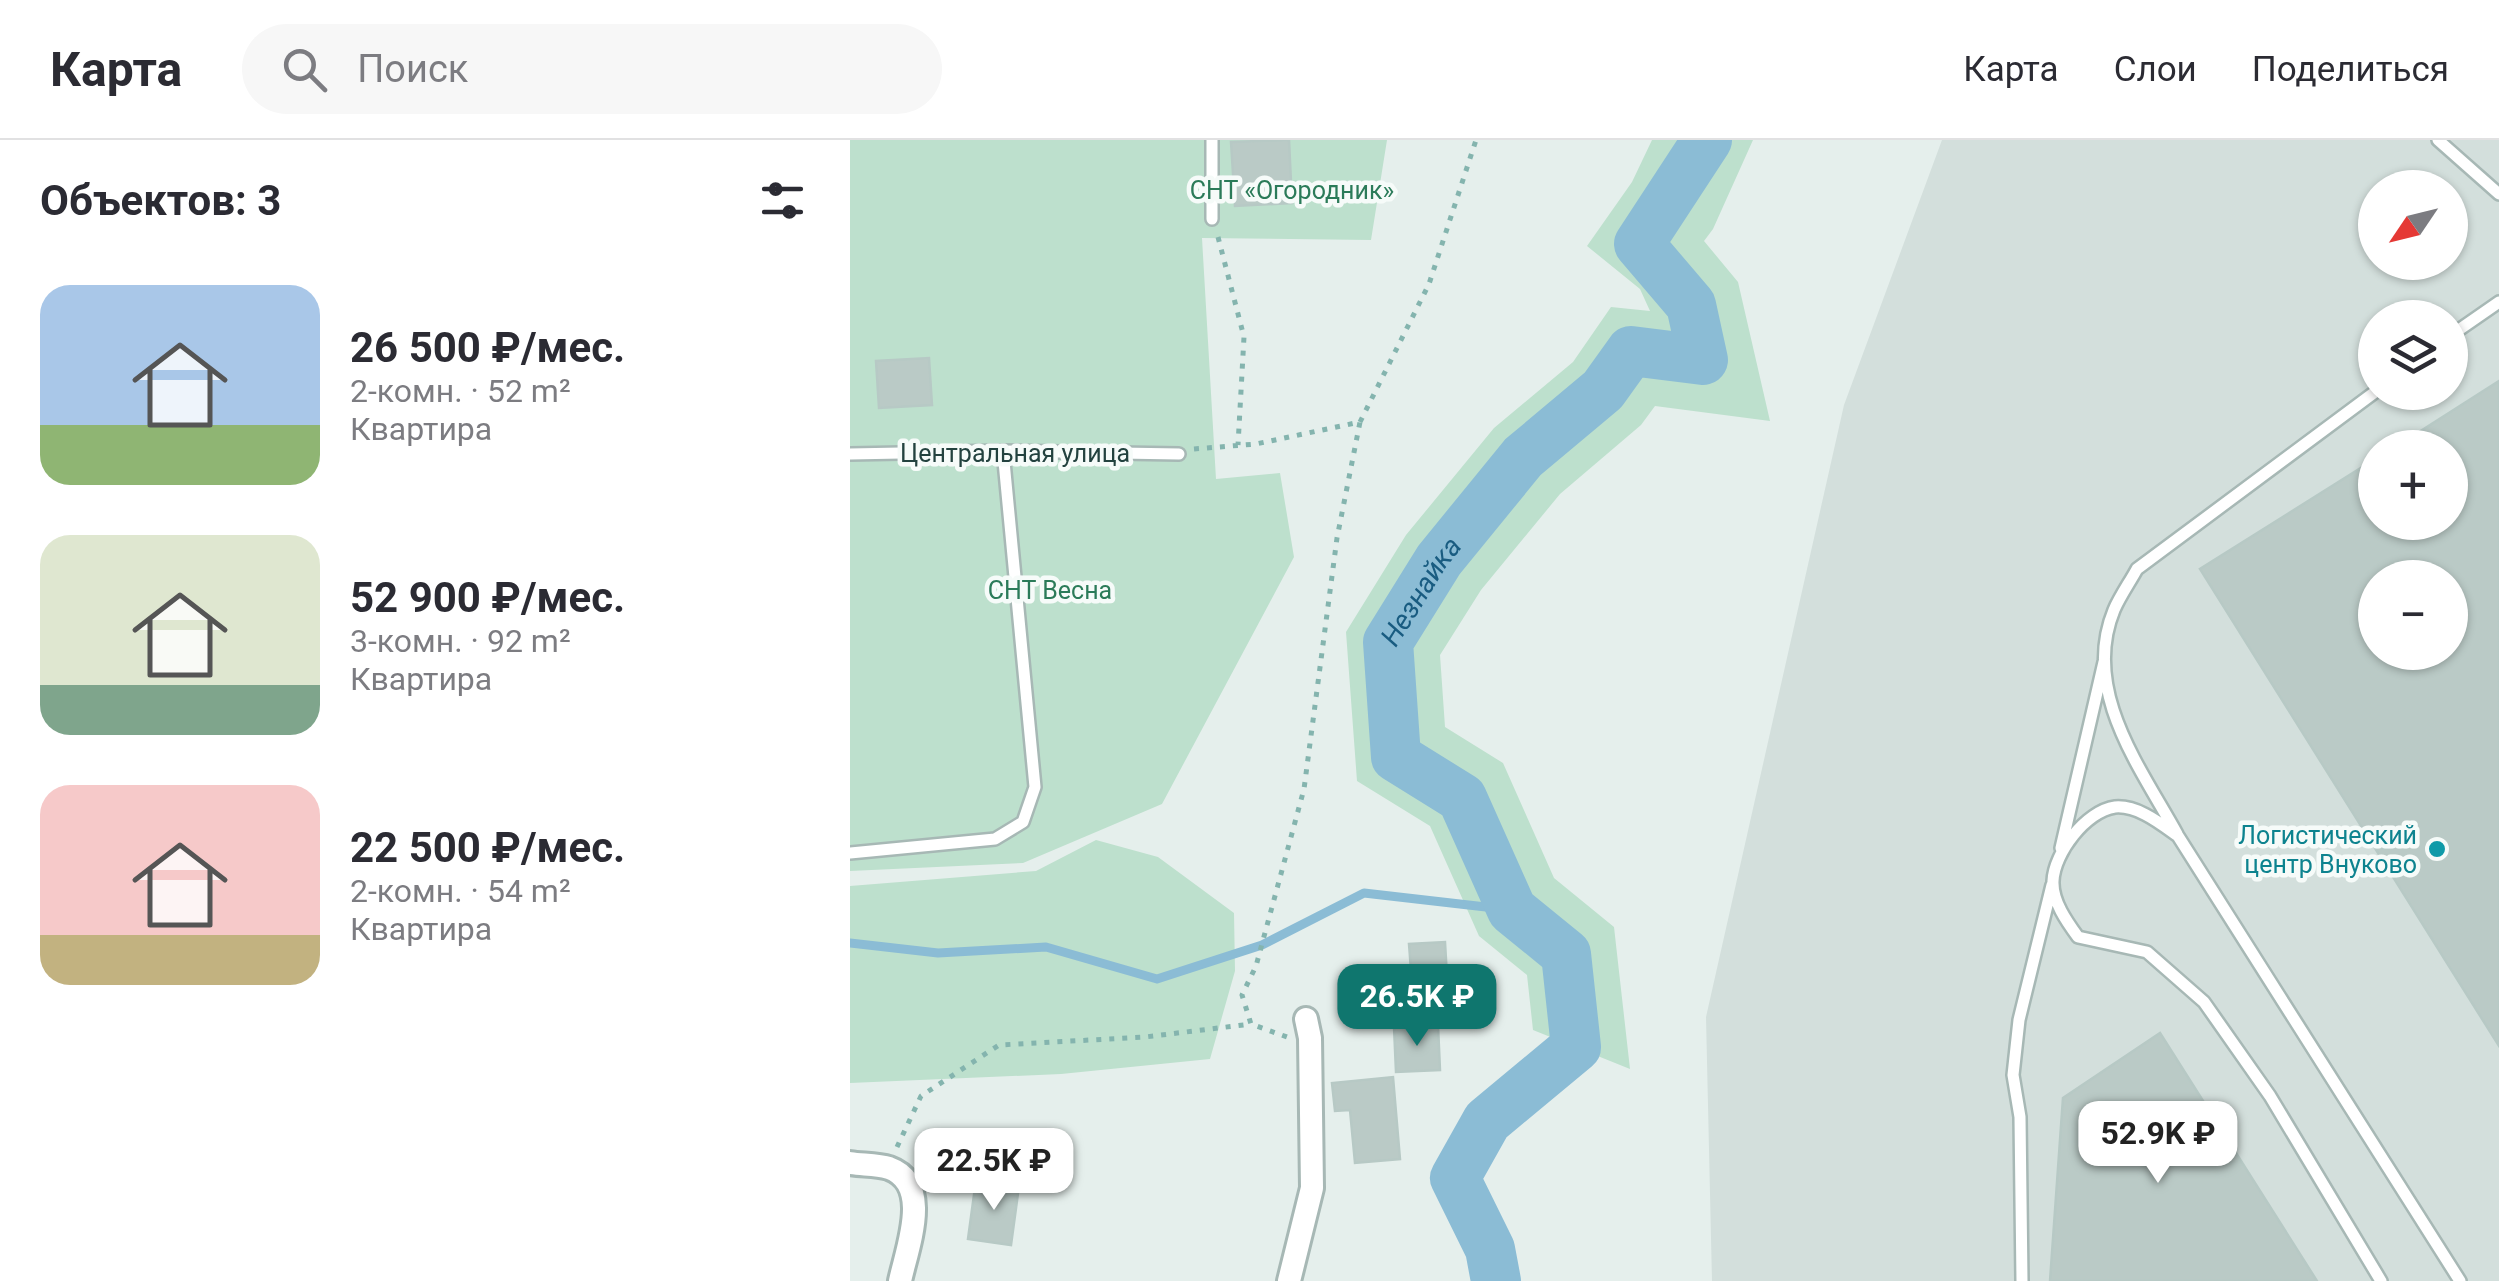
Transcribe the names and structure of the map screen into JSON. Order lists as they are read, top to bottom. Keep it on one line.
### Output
{"streets":{"lane":["Центральная улица"]},"water":["Незнайка"],"parks":["СНТ «Огородник»","СНТ Весна"],"places":["Логистический центр Внуково"],"north":"bottom left","page":{"header":"Карта","search":"Поиск","nav":["Карта","Слои","Поделиться"],"heading":"Объектов: 3","map_buttons":["+","−"],"list":[{"name":"26 500 ₽/мес.","note":"2-комн. · 52 m² · Квартира"},{"name":"52 900 ₽/мес.","note":"3-комн. · 92 m² · Квартира"},{"name":"22 500 ₽/мес.","note":"2-комн. · 54 m² · Квартира"}],"price":["26.5K ₽","52.9K ₽","22.5K ₽"]}}
